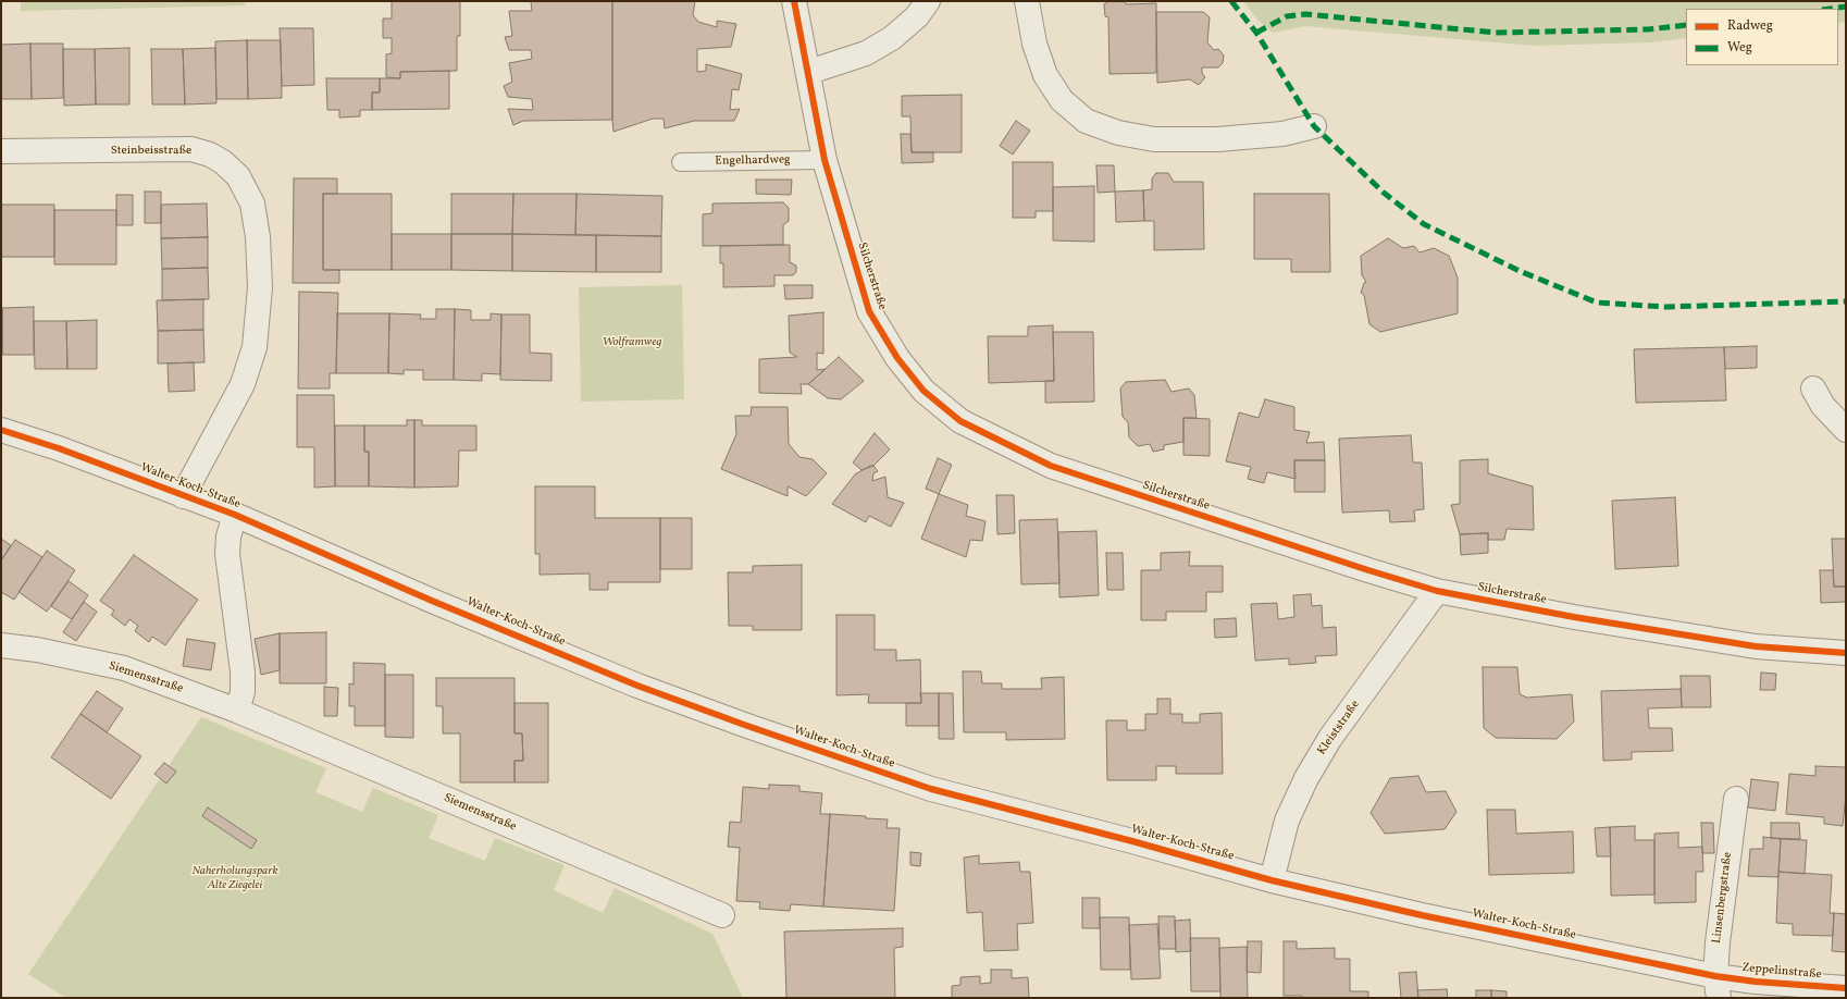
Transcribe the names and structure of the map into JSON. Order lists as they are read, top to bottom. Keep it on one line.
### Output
{"streets":{"street":["Steinbeisstraße","Silcherstraße","Walter-Koch-Straße","Siemensstraße","Kleiststraße","Linsenbergstraße","Zeppelinstraße"],"lane":["Engelhardweg"]},"crossings":[["Steinbeisstraße","Walter-Koch-Straße"],["Engelhardweg","Silcherstraße"],["Silcherstraße","Kleiststraße"],["Walter-Koch-Straße","Kleiststraße"],["Walter-Koch-Straße","Linsenbergstraße"],["Walter-Koch-Straße","Zeppelinstraße"],["Linsenbergstraße","Zeppelinstraße"]],"parks":["Wolframweg","Naherholungspark Alte Ziegelei"],"legend":["Radweg","Weg"]}
